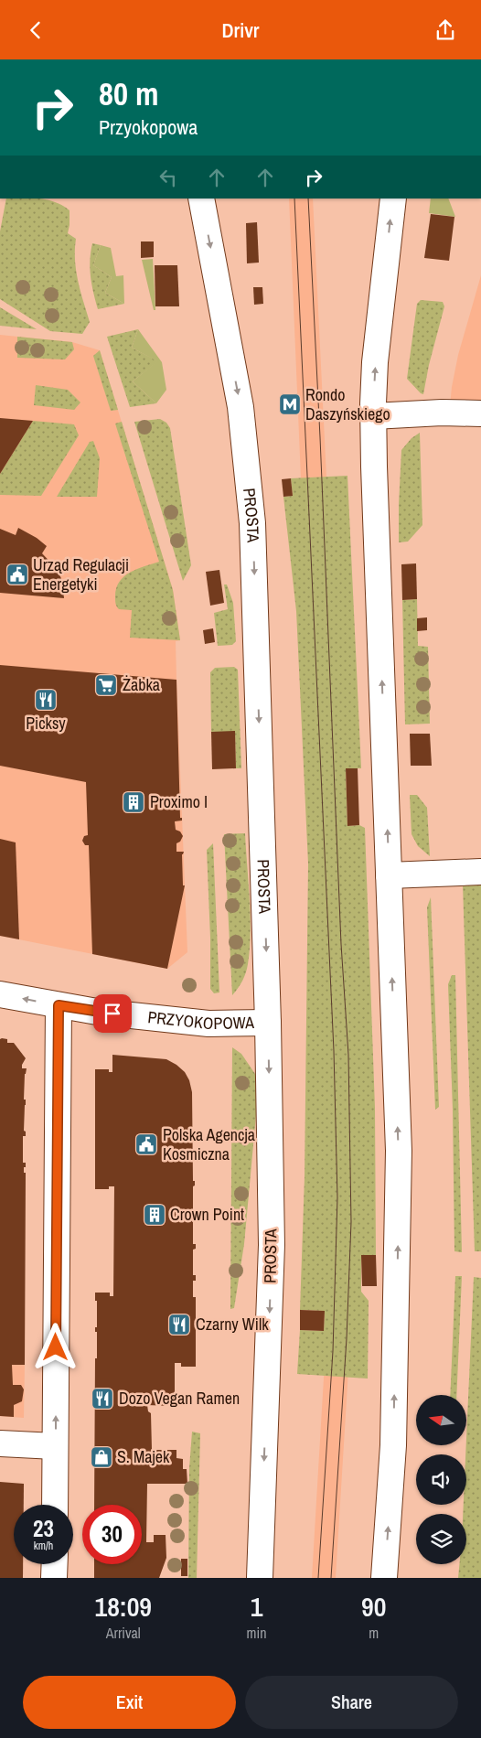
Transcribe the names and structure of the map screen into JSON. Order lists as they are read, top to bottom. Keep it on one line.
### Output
{"streets":{"main road":["PROSTA","PRZYOKOPOWA"]},"crossings":[["PROSTA","PRZYOKOPOWA"]],"places":{"metro station":["Rondo Daszyńskiego"],"public building":["Urząd Regulacji Energetyki","Polska Agencja Kosmiczna"],"supermarket":["Żabka"],"restaurant":["Picksy","Czarny Wilk","Dozo Vegan Ramen"],"building":["Proximo I","Crown Point"],"shop":["S. Majek"]},"north":"left","page":{"header":"Drivr","turn":["80 m","Przyokopowa"],"speed":"23 km/h","limit":"30","eta":["18:09","Arrival","1","min","90","m"],"buttons":["Exit","Share"]}}
